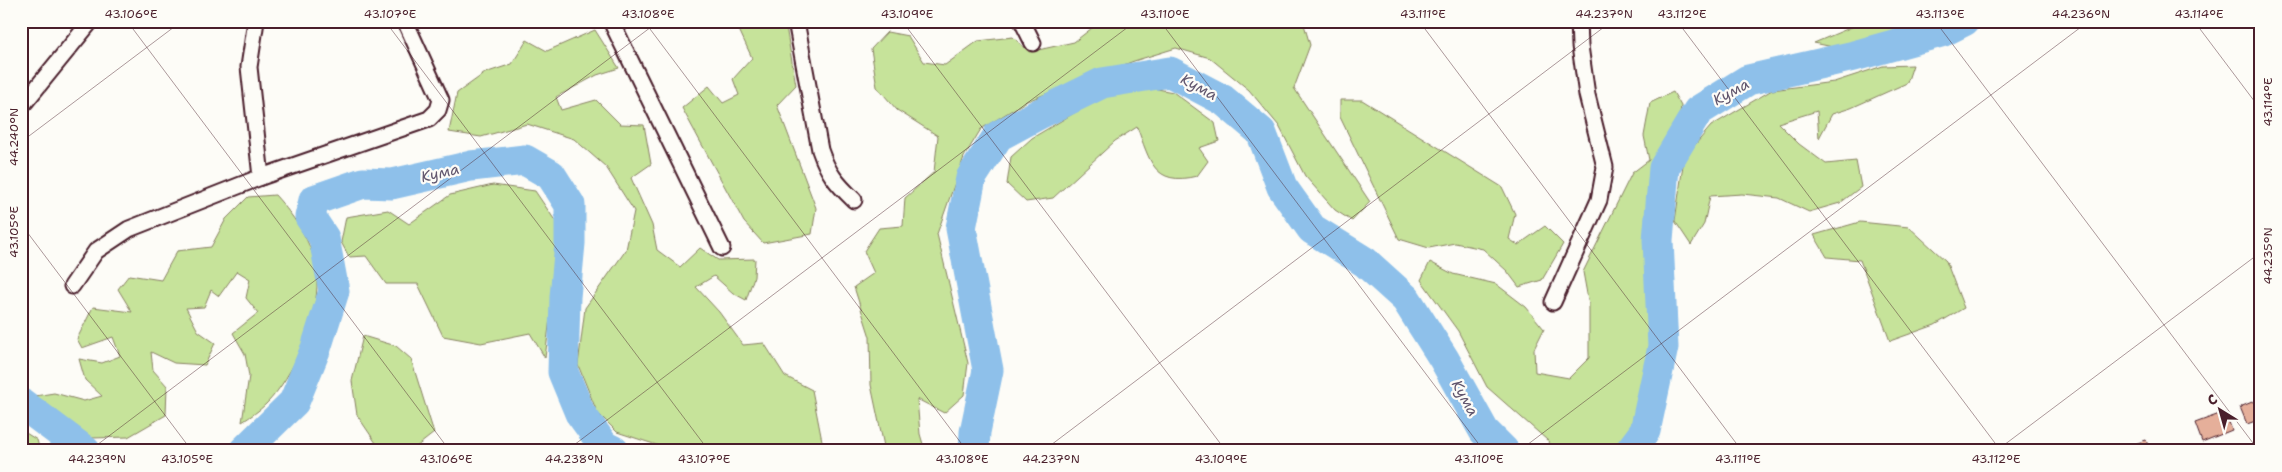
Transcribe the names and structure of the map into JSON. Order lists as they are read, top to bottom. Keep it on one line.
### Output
{"water":["Кума"],"north":"top left","coordinates":["43.106°E","43.107°E","43.108°E","43.109°E","43.110°E","43.111°E","44.237°N","43.112°E","43.113°E","44.236°N","43.114°E","44.240°N","43.105°E","44.235°N","44.239°N","44.238°N"]}
